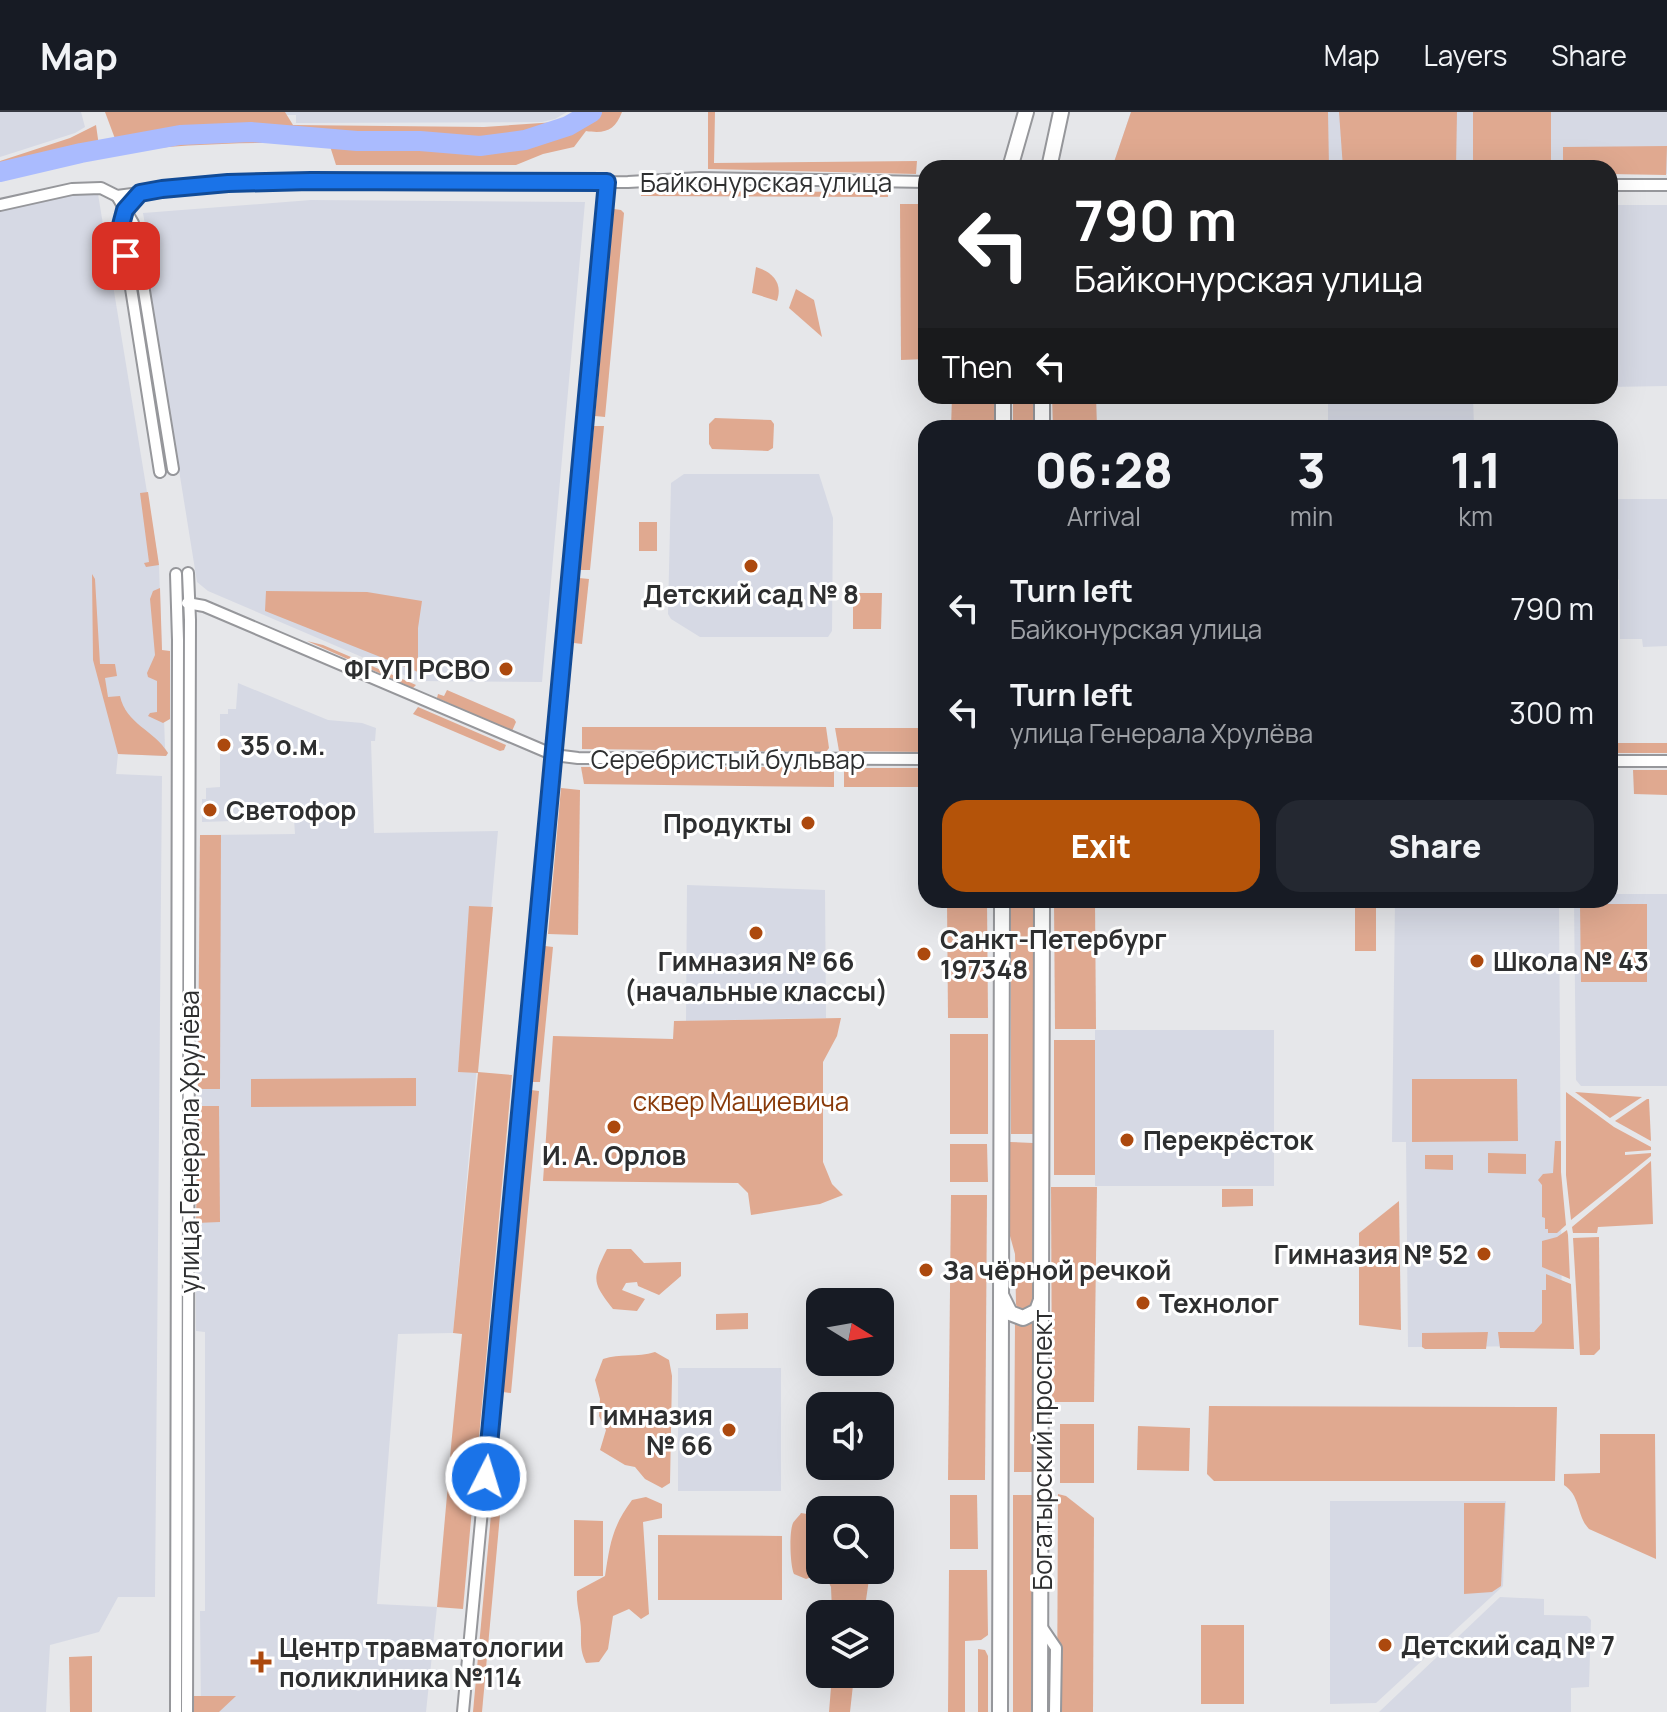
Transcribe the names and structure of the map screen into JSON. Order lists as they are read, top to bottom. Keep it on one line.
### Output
{"streets":{"main road":["Богатырский проспект"],"street":["Байконурская улица","Серебристый бульвар","улица Генерала Хрулёва"]},"crossings":[["Серебристый бульвар","улица Генерала Хрулёва"]],"parks":["сквер Мациевича"],"places":{"other":["Детский сад № 8","ФГУП РСВО","35 о.м.","Светофор","Продукты","Гимназия № 66 (начальные классы)","Санкт-Петербург 197348","Школа № 43","И. А. Орлов","Перекрёсток","Гимназия № 52","За чёрной речкой","Технолог","Гимназия № 66","Детский сад № 7"],"health":["Центр травматологии поликлиника №114"]},"north":"right","page":{"header":"Map","nav":["Map","Layers","Share"],"turn":["790 m","Байконурская улица"],"then":"Then","eta":["06:28","Arrival","3","min","1.1","km"],"list":[{"name":"Turn left","note":"Байконурская улица","value":"790 m"},{"name":"Turn left","note":"улица Генерала Хрулёва","value":"300 m"}],"buttons":["Exit","Share"]}}
